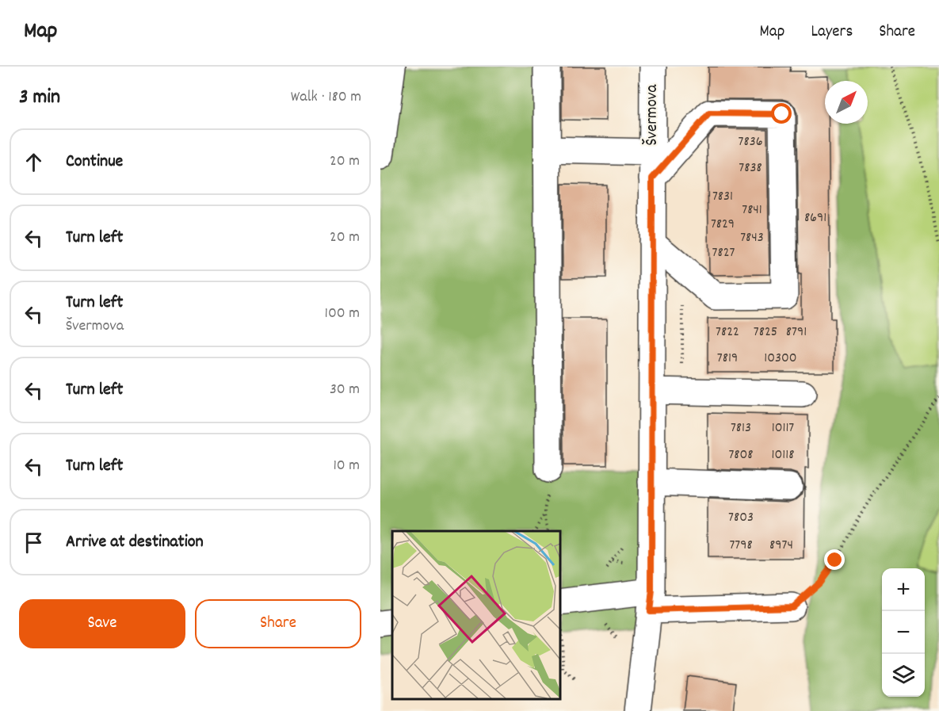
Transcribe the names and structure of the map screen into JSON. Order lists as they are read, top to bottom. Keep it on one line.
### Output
{"streets":{"street":["Švermova"]},"house_numbers":["7836","7838","7831","7841","8691","7829","7843","7827","7822","7825","8791","7819","10300","7813","10117","7808","10118","7803","7798","8974"],"north":"top right","page":{"header":"Map","nav":["Map","Layers","Share"],"heading":["3 min","Walk · 180 m"],"list":[["Continue","20 m"],["Turn left","20 m"],["Turn left","Švermova","100 m"],["Turn left","30 m"],["Turn left","10 m"],"Arrive at destination"],"map_buttons":["+","−"],"buttons":["Save","Share"]}}
